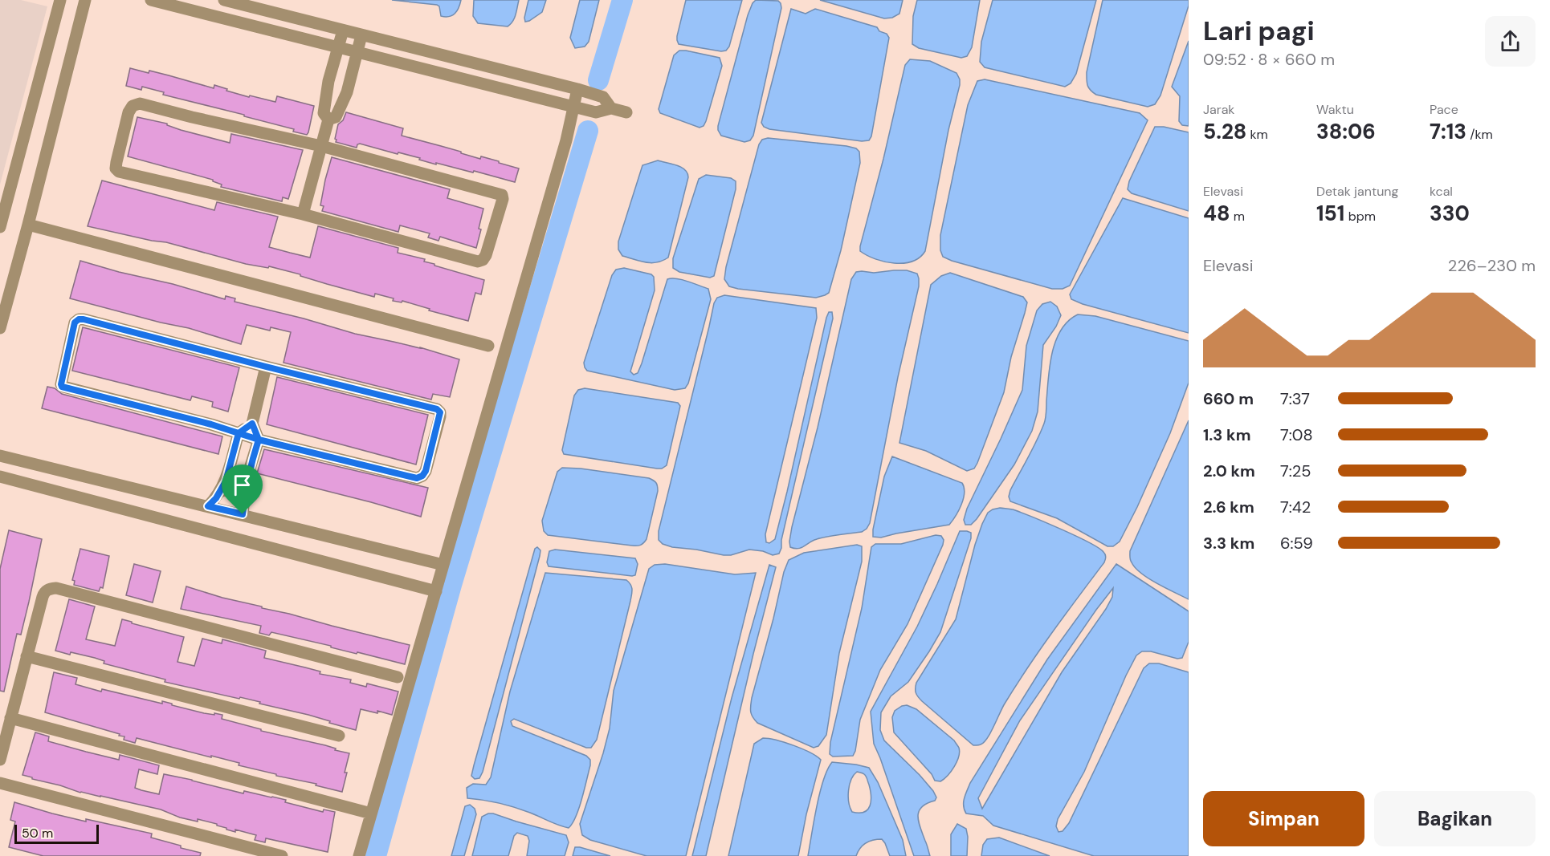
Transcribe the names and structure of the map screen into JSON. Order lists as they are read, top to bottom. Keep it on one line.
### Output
{"scale_bar":"50 m","page":{"heading":["Lari pagi","09:52 · 8 × 660 m"],"stats":[["Jarak","5.28 km"],["Waktu","38:06"],["Pace","7:13 /km"],["Elevasi","48 m"],["Detak jantung","151 bpm"],["kcal","330"]],"chart":["Elevasi","226–230 m"],"list":[{"name":"660 m","note":"7:37"},{"name":"1.3 km","note":"7:08"},{"name":"2.0 km","note":"7:25"},{"name":"2.6 km","note":"7:42"},{"name":"3.3 km","note":"6:59"}],"buttons":["Simpan","Bagikan"],"scale":"50 m"}}
